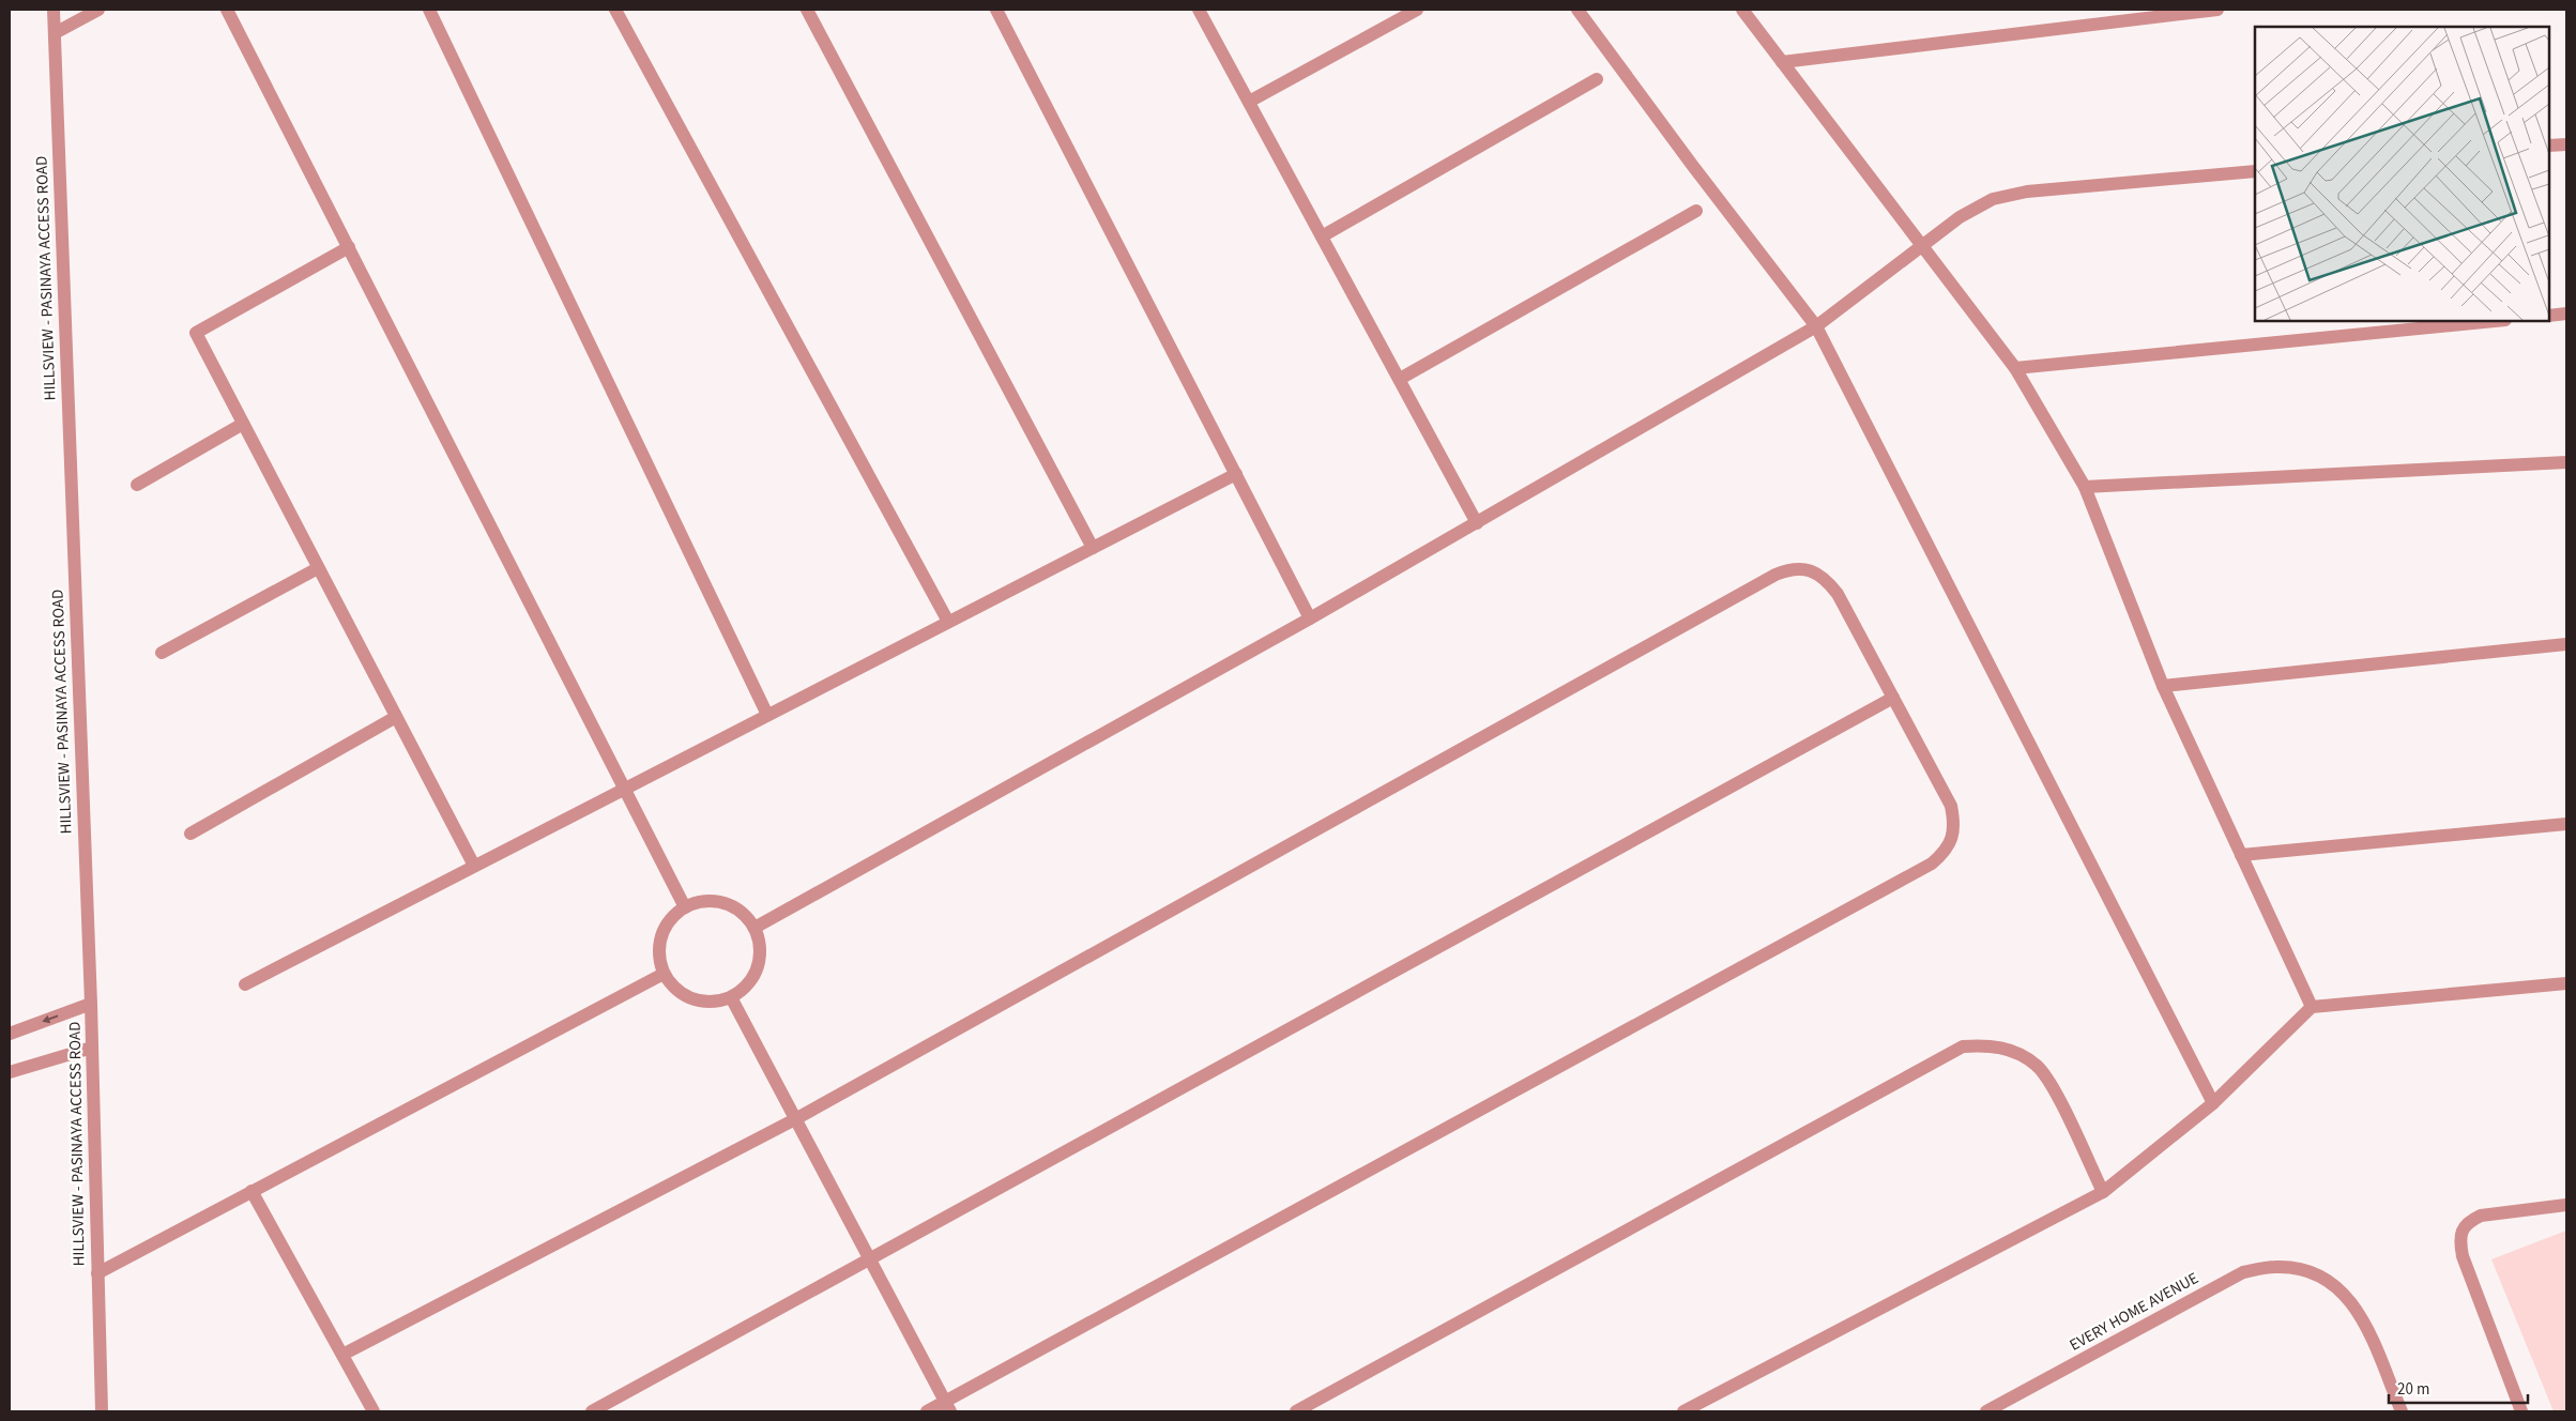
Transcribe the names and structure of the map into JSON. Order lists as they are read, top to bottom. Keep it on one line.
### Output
{"streets":{"street":["HILLSVIEW - PASINAYA ACCESS ROAD","EVERY HOME AVENUE"]},"scale_bar":"20 m"}
